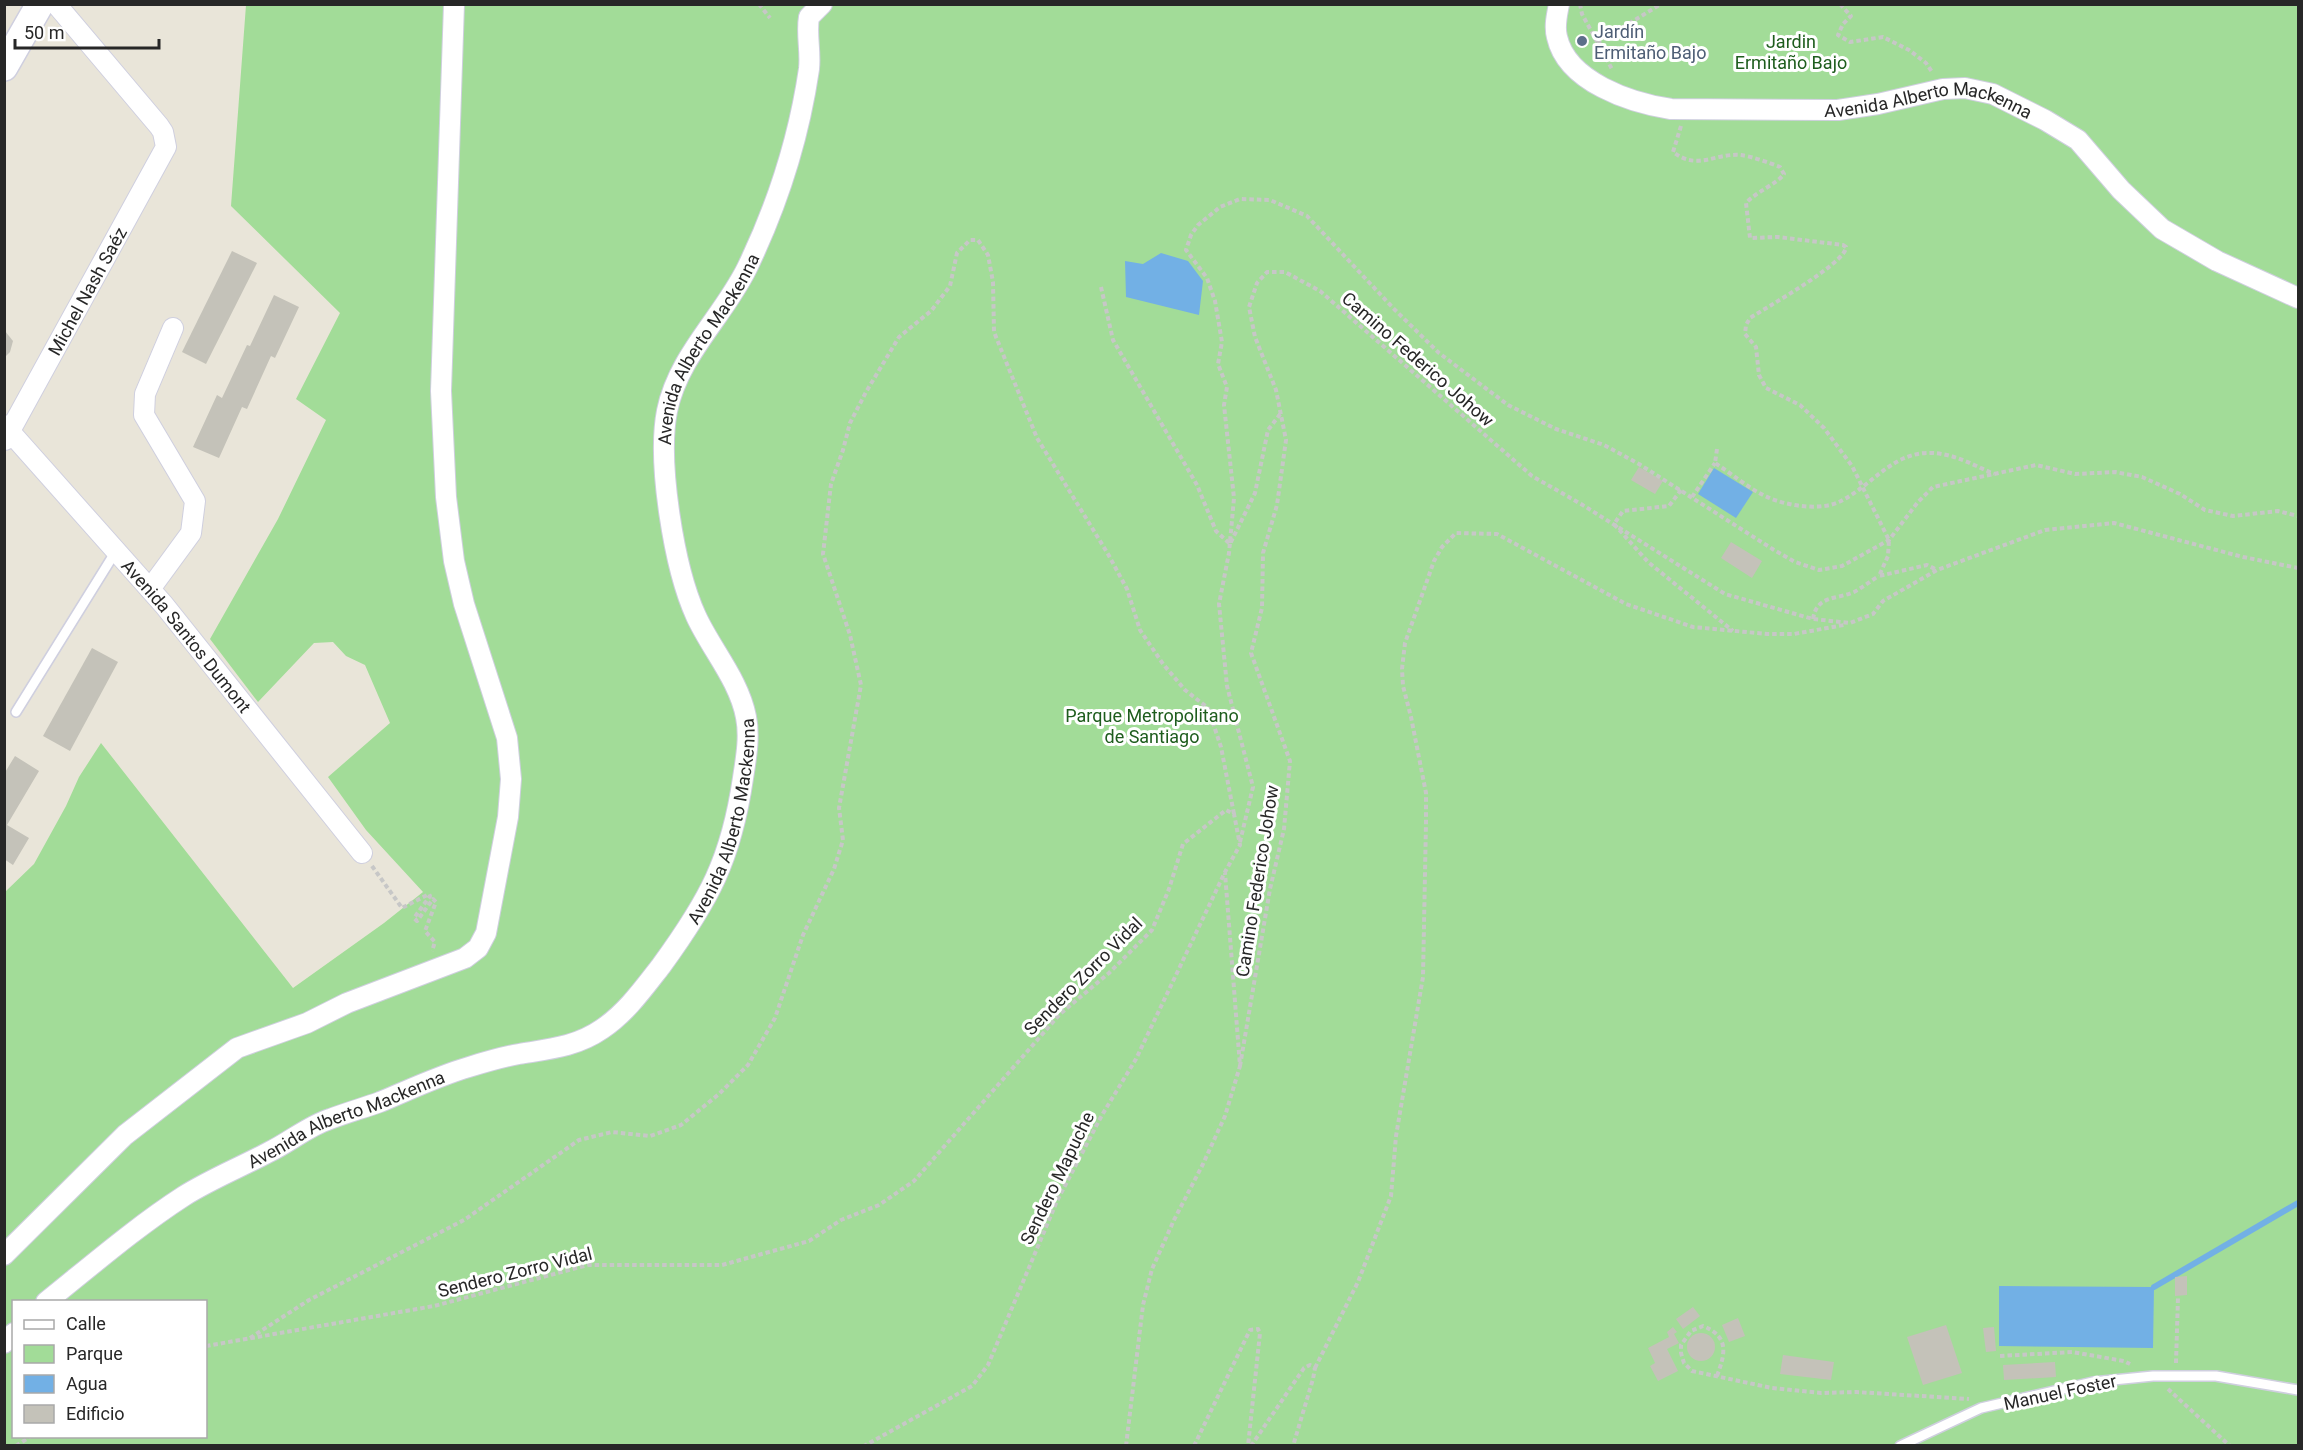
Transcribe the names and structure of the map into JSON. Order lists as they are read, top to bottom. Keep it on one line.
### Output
{"streets":{"street":["Avenida Alberto Mackenna","Michel Nash Saéz","Avenida Santos Dumont"],"lane":["Manuel Foster"],"path":["Camino Federico Johow","Sendero Zorro Vidal","Sendero Mapuche"]},"crossings":[["Michel Nash Saéz","Avenida Santos Dumont"]],"parks":["Jardin Ermitaño Bajo","Parque Metropolitano de Santiago"],"places":["Jardín Ermitaño Bajo"],"legend":["Calle","Parque","Agua","Edificio"],"scale_bar":"50 m"}
